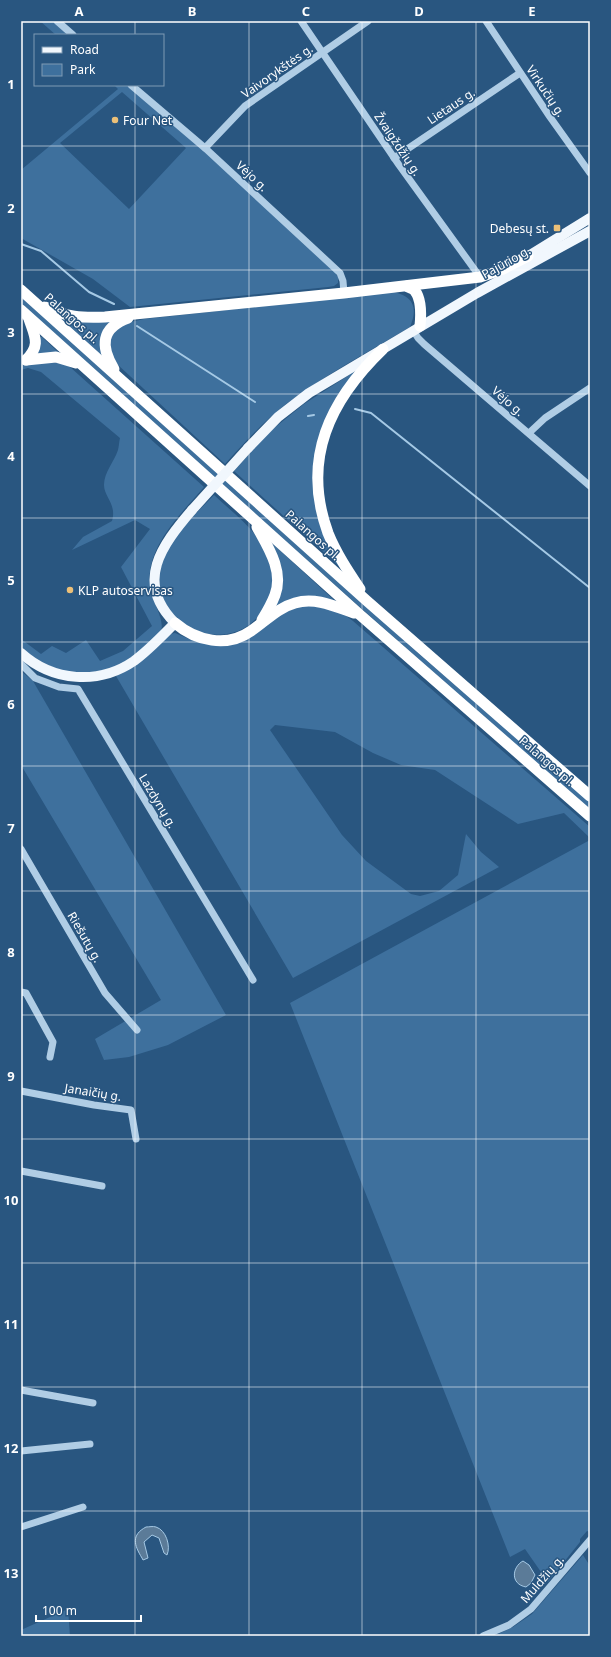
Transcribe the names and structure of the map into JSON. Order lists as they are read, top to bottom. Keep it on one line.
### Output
{"streets":{"highway":["Palangos pl."],"main road":["Pajūrio g."],"street":["Vaivorykštės g.","Virkučių g.","Lietaus g.","Žvaigždžių g.","Vėjo g.","Lazdynų g.","Riešutų g.","Janaičių g.","Muldžių g."]},"crossings":[["Vaivorykštės g.","Žvaigždžių g."],["Vaivorykštės g.","Vėjo g."],["Virkučių g.","Lietaus g."],["Lietaus g.","Žvaigždžių g."],["Vėjo g.","Pajūrio g."]],"places":{"other":["Four Net","KLP autoservisas"],"transit":["Debesų st."]},"legend":["Road","Park"],"scale_bar":"100 m","grid":{"columns":["A","B","C","D","E"],"rows":["1","2","3","4","5","6","7","8","9","10","11","12","13"]}}
